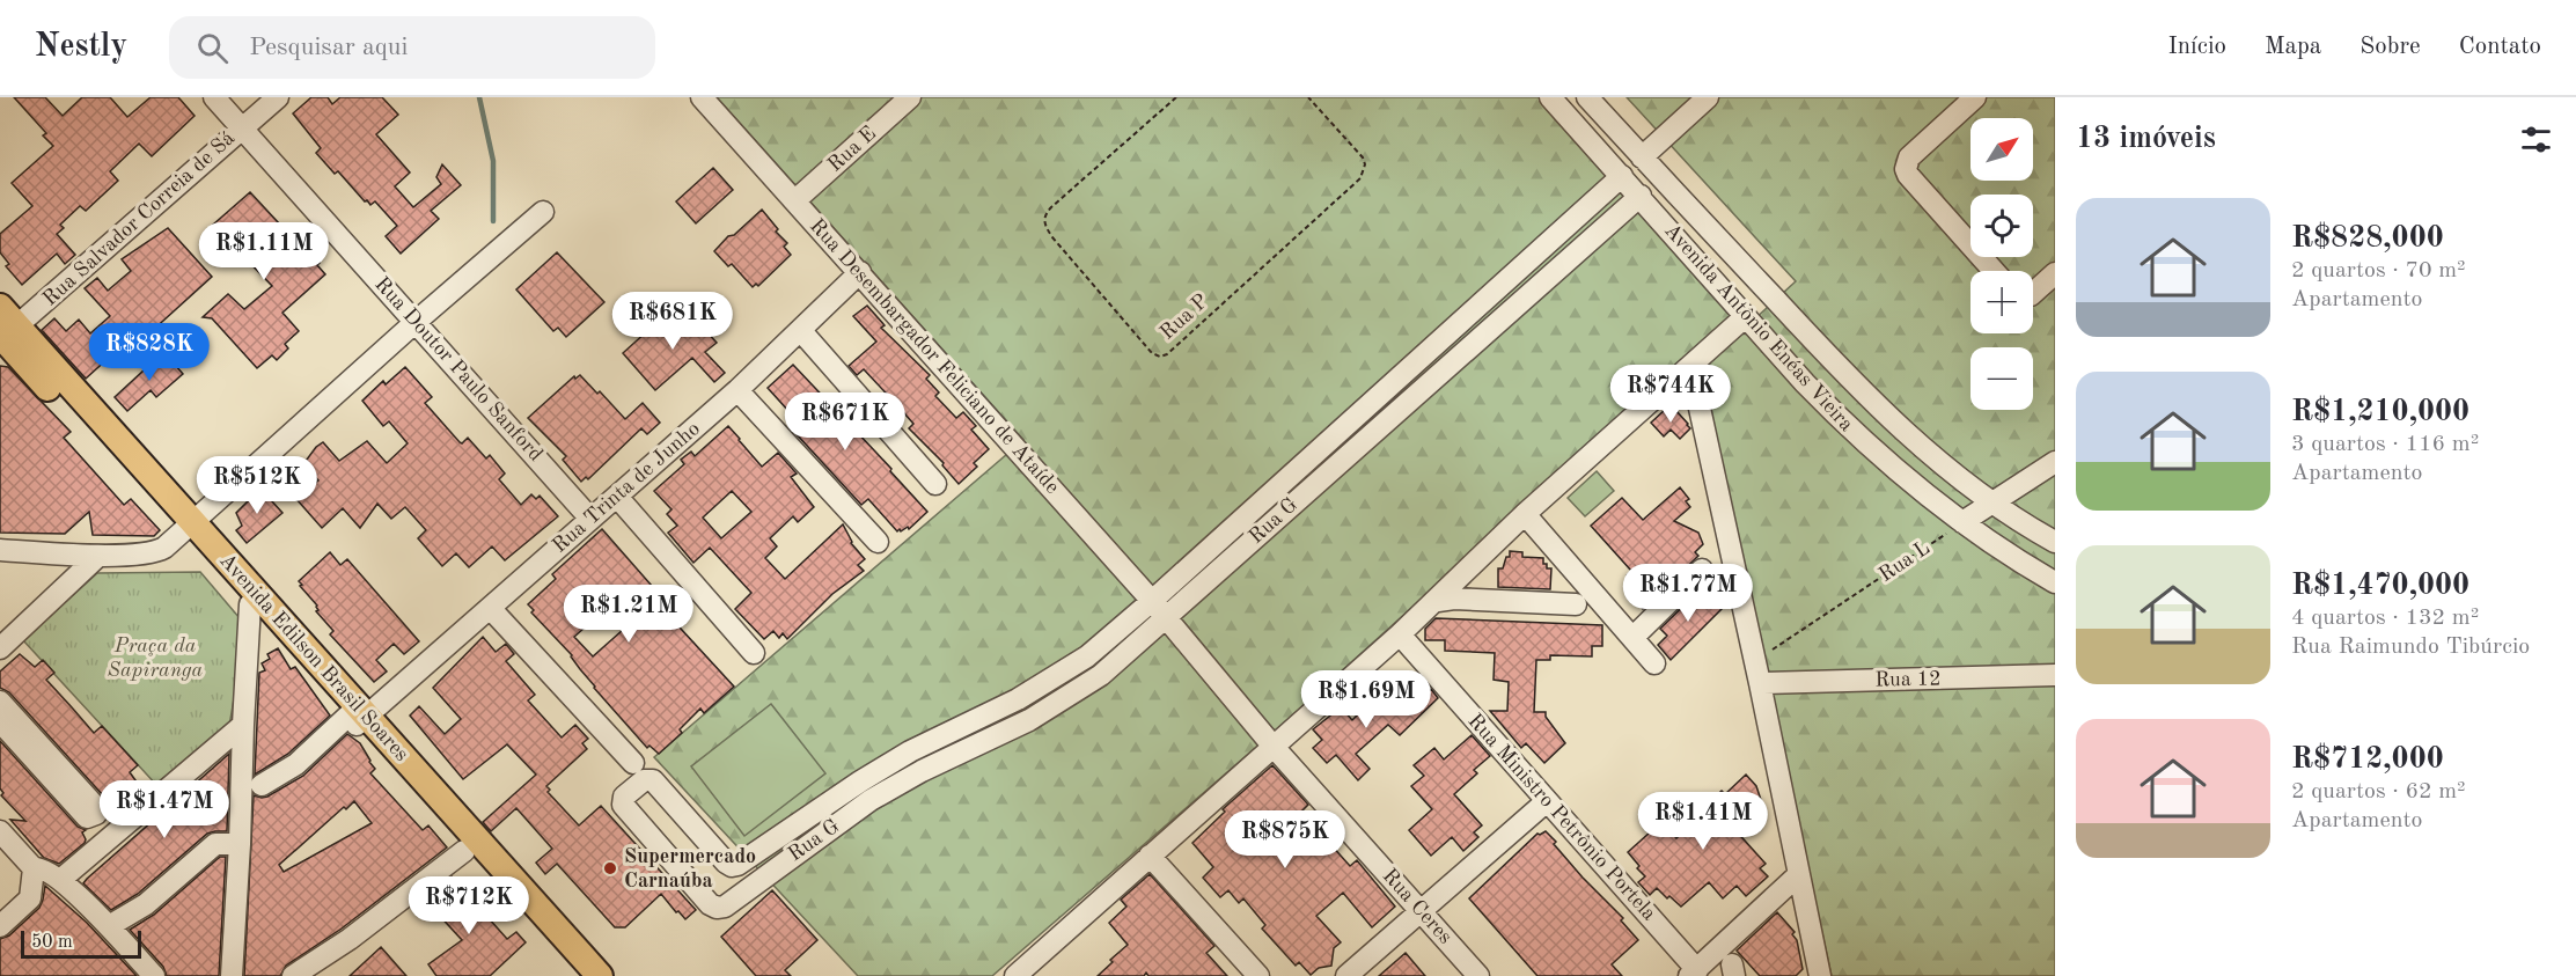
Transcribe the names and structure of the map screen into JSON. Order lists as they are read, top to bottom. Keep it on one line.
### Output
{"streets":{"main road":["Avenida Edilson Brasil Soares"],"street":["Rua E","Rua Salvador Correia de Sá","Avenida Antônio Enéas Vieira","Rua Desembargador Feliciano de Ataíde","Rua Doutor Paulo Sanford","Rua Trinta de Junho","Rua G","Rua 12","Rua Ministro Petrônio Portela","Rua Ceres"],"path":["Rua P","Rua L"]},"crossings":[["Rua E","Rua Desembargador Feliciano de Ataíde"],["Rua Salvador Correia de Sá","Rua Doutor Paulo Sanford"],["Rua Salvador Correia de Sá","Avenida Edilson Brasil Soares"],["Avenida Antônio Enéas Vieira","Rua G"],["Avenida Antônio Enéas Vieira","Rua L"],["Rua Desembargador Feliciano de Ataíde","Rua Trinta de Junho"],["Rua Desembargador Feliciano de Ataíde","Rua G"],["Rua Desembargador Feliciano de Ataíde","Rua Ceres"],["Rua Doutor Paulo Sanford","Rua Trinta de Junho"],["Rua Trinta de Junho","Avenida Edilson Brasil Soares"],["Rua G","Rua Ceres"]],"parks":["Praça da Sapiranga"],"places":["Supermercado Carnaúba"],"scale_bar":"50 m","north":"top right","page":{"header":"Nestly","search":"Pesquisar aqui","nav":["Início","Mapa","Sobre","Contato"],"heading":"13 imóveis","map_buttons":["+","−"],"list":[{"name":"R$828,000","note":"2 quartos · 70 m² · Apartamento"},{"name":"R$1,210,000","note":"3 quartos · 116 m² · Apartamento"},{"name":"R$1,470,000","note":"4 quartos · 132 m² · Rua Raimundo Tibúrcio"},{"name":"R$712,000","note":"2 quartos · 62 m² · Apartamento"}],"price":["R$1.11M","R$681K","R$828K","R$744K","R$671K","R$512K","R$1.77M","R$1.21M","R$1.69M","R$1.47M","R$1.41M","R$875K","R$712K"],"scale":"50 m"}}
